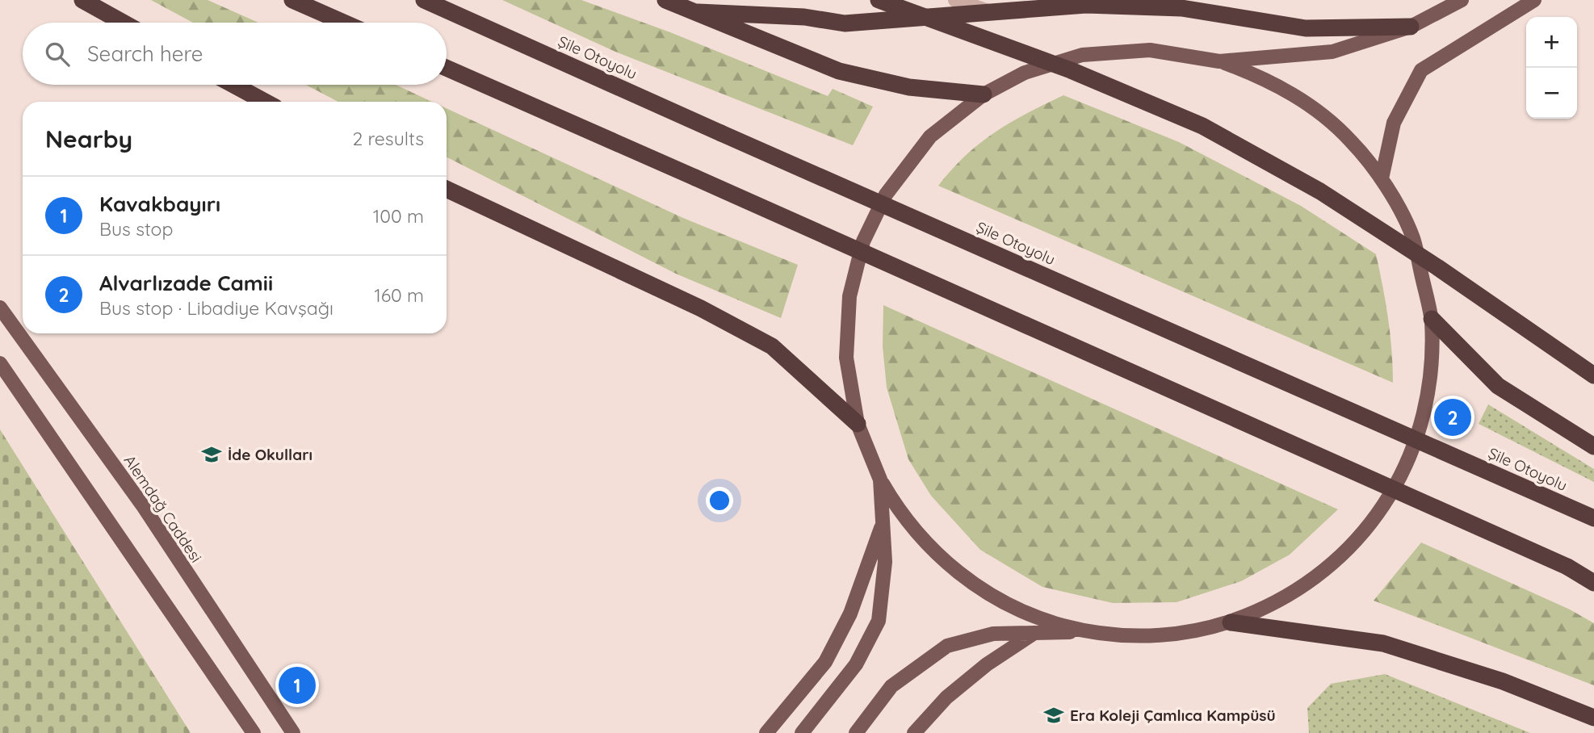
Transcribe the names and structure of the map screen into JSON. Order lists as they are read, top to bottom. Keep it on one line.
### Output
{"streets":{"highway":["Şile Otoyolu"],"main road":["Alemdağ Caddesi"]},"places":{"school or university":["İde Okulları","Era Koleji Çamlıca Kampüsü"]},"page":{"map_buttons":["+","−"],"search":"Search here","heading":["Nearby","2 results"],"list":[{"mark":"1","name":"Kavakbayırı","note":"Bus stop","value":"100 m"},{"mark":"2","name":"Alvarlızade Camii","note":"Bus stop · Libadiye Kavşağı","value":"160 m"}],"pins":["2","1"]}}
